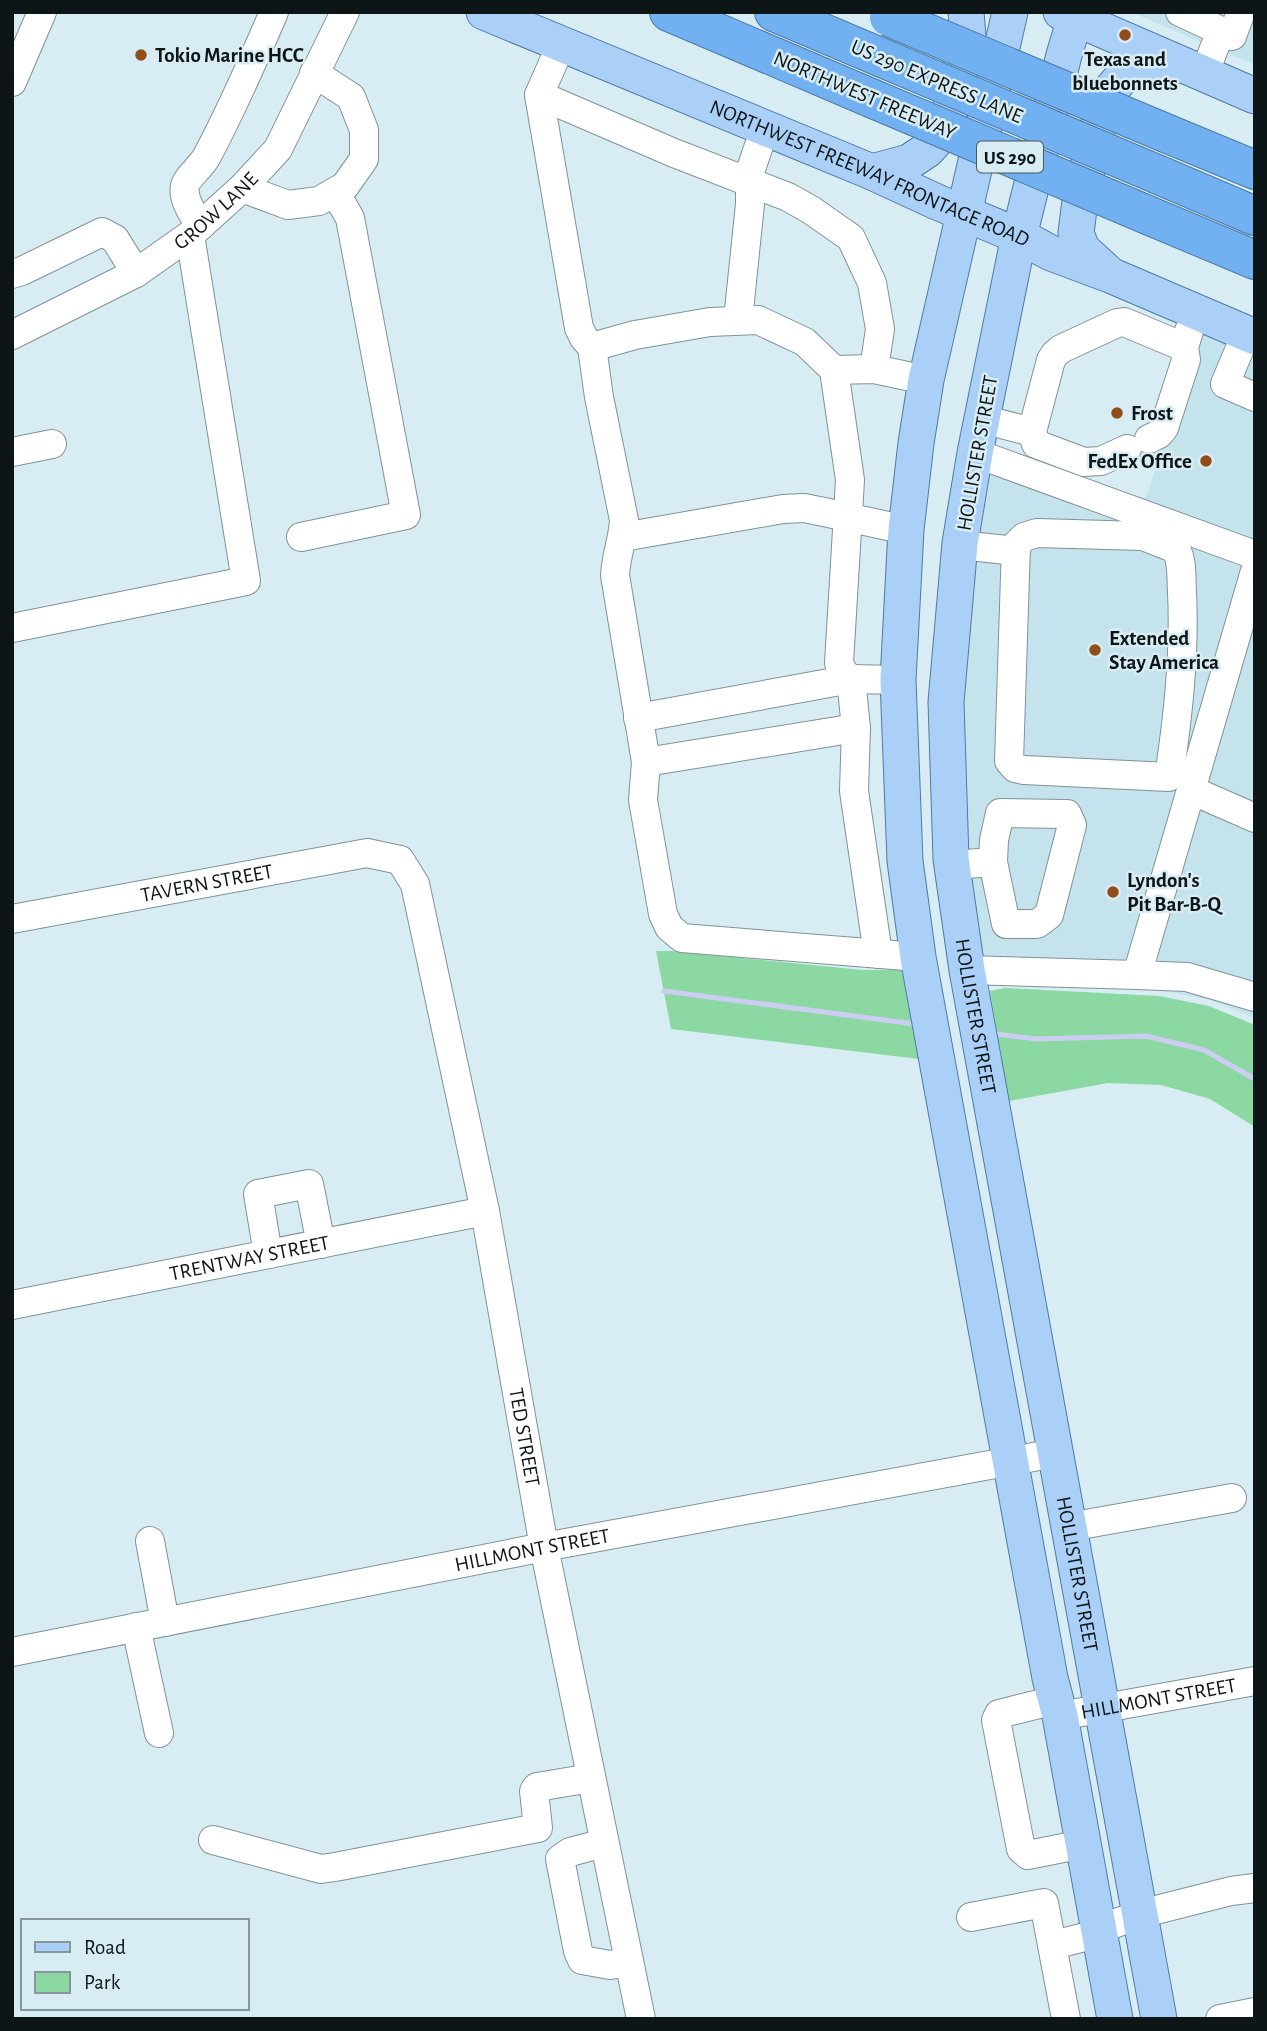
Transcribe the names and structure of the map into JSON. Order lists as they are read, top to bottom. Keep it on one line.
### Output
{"streets":{"highway":["US 290 EXPRESS LANE","NORTHWEST FREEWAY","US 290"],"main road":["NORTHWEST FREEWAY FRONTAGE ROAD","HOLLISTER STREET"],"street":["GROW LANE","TAVERN STREET","TRENTWAY STREET","TED STREET","HILLMONT STREET"]},"crossings":[["NORTHWEST FREEWAY FRONTAGE ROAD","HOLLISTER STREET"],["HOLLISTER STREET","HILLMONT STREET"],["TAVERN STREET","TED STREET"],["TRENTWAY STREET","TED STREET"],["TED STREET","HILLMONT STREET"]],"places":["Texas and bluebonnets","Tokio Marine HCC","Frost","FedEx Office","Extended Stay America","Lyndon's Pit Bar-B-Q"],"legend":["Road","Park"]}
